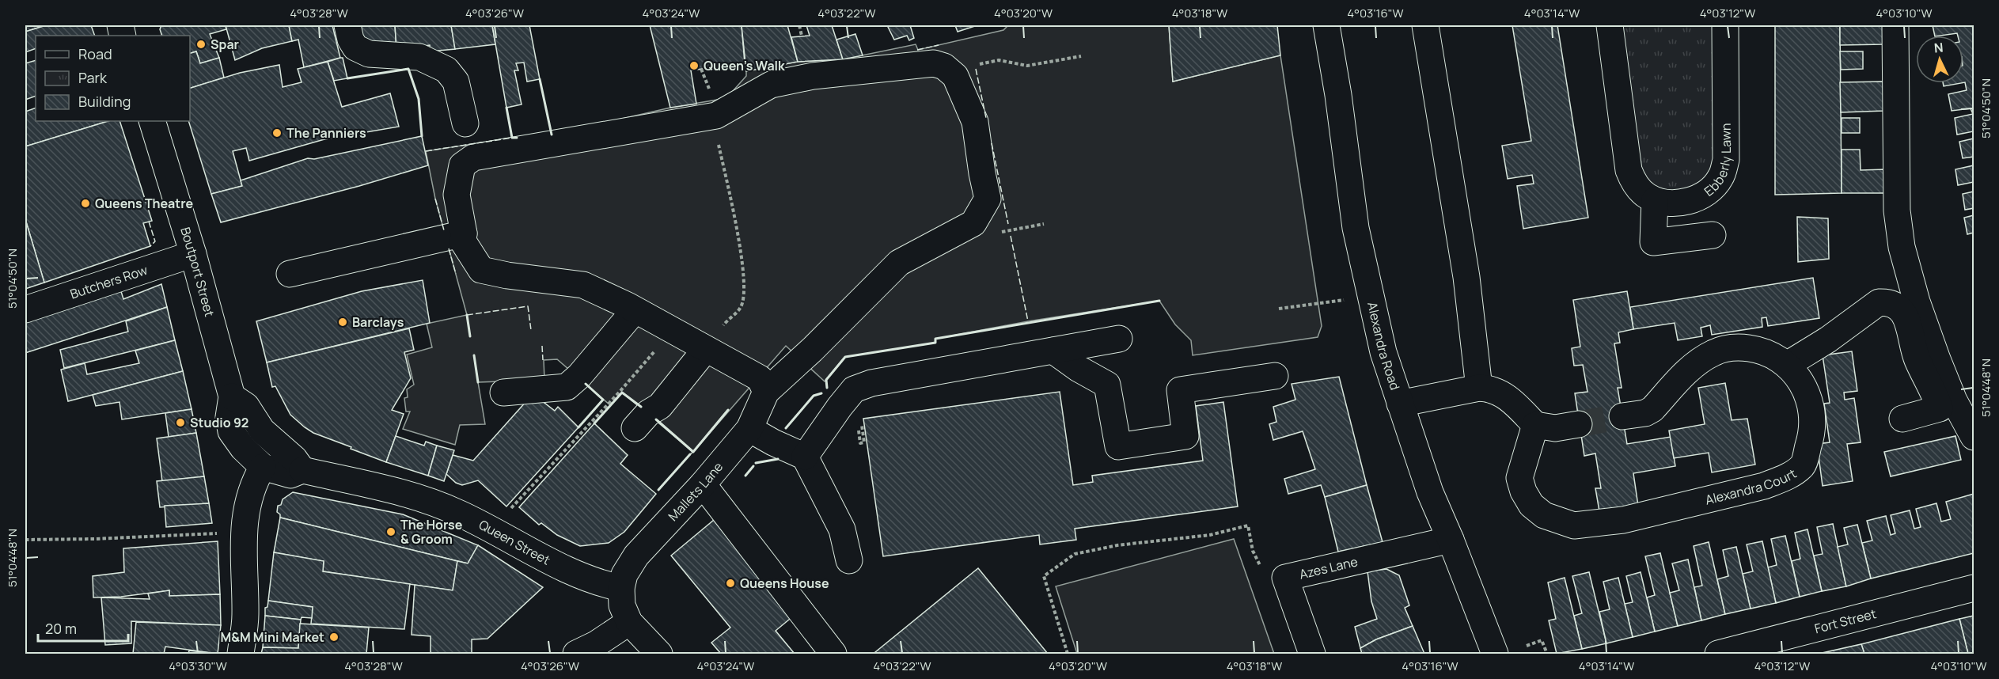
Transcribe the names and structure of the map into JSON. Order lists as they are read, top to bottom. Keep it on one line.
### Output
{"streets":{"street":["Ebberly Lawn","Boutport Street","Butchers Row","Alexandra Road","Alexandra Court","Mallets Lane","Queen Street","Azes Lane","Fort Street"]},"crossings":[["Boutport Street","Butchers Row"],["Boutport Street","Queen Street"],["Alexandra Road","Azes Lane"],["Mallets Lane","Queen Street"]],"places":["Spar","Queen's Walk","The Panniers","Queens Theatre","Barclays","Studio 92","The Horse & Groom","Queens House","M&M Mini Market"],"legend":["Road","Park","Building"],"scale_bar":"20 m","north":"top","coordinates":["4°03'28\"W","4°03'26\"W","4°03'24\"W","4°03'22\"W","4°03'20\"W","4°03'18\"W","4°03'16\"W","4°03'14\"W","4°03'12\"W","4°03'10\"W","51°04'50\"N","51°04'48\"N","4°03'30\"W"]}
